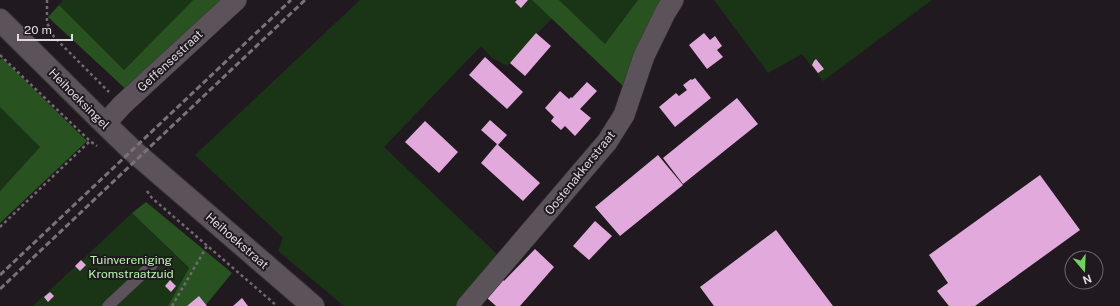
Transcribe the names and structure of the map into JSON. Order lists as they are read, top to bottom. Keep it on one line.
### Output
{"streets":{"street":["Geffensestraat","Heihoeksingel","Oostenakkerstraat","Heihoekstraat"]},"crossings":[["Geffensestraat","Heihoeksingel"],["Heihoeksingel","Heihoekstraat"]],"parks":["Tuinvereniging Kromstraatzuid"],"scale_bar":"20 m","north":"bottom"}
